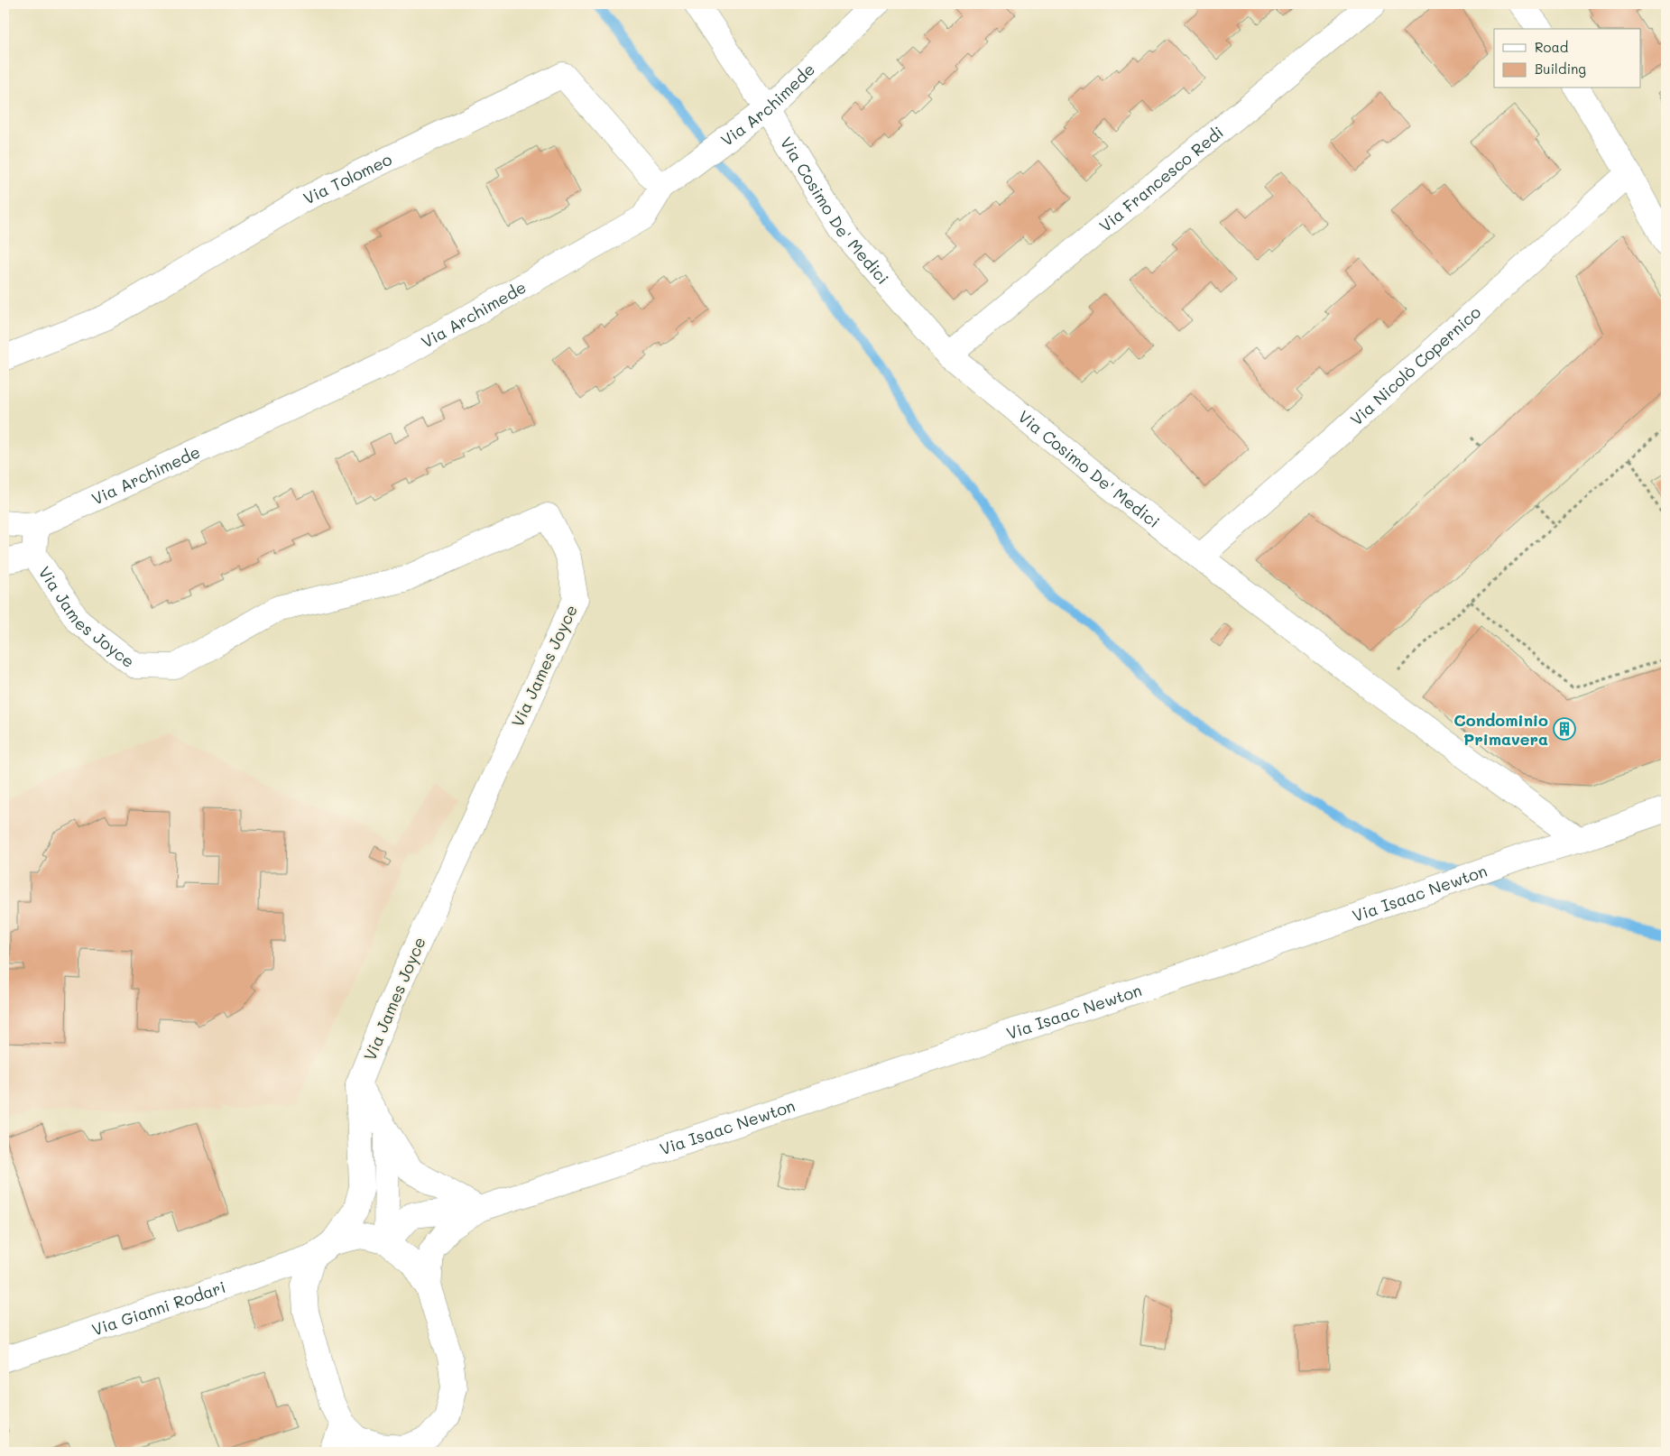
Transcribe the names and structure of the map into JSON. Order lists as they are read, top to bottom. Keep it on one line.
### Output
{"streets":{"street":["Via Archimede","Via Tolomeo","Via Francesco Redi","Via Cosimo De' Medici","Via Nicolò Copernico","Via James Joyce","Via Isaac Newton","Via Gianni Rodari"]},"crossings":[["Via Archimede","Via Tolomeo"],["Via Archimede","Via Cosimo De' Medici"],["Via Francesco Redi","Via Cosimo De' Medici"],["Via Cosimo De' Medici","Via Nicolò Copernico"],["Via Cosimo De' Medici","Via Isaac Newton"],["Via James Joyce","Via Gianni Rodari"]],"places":{"building":["Condominio Primavera"]},"legend":["Road","Building"]}
